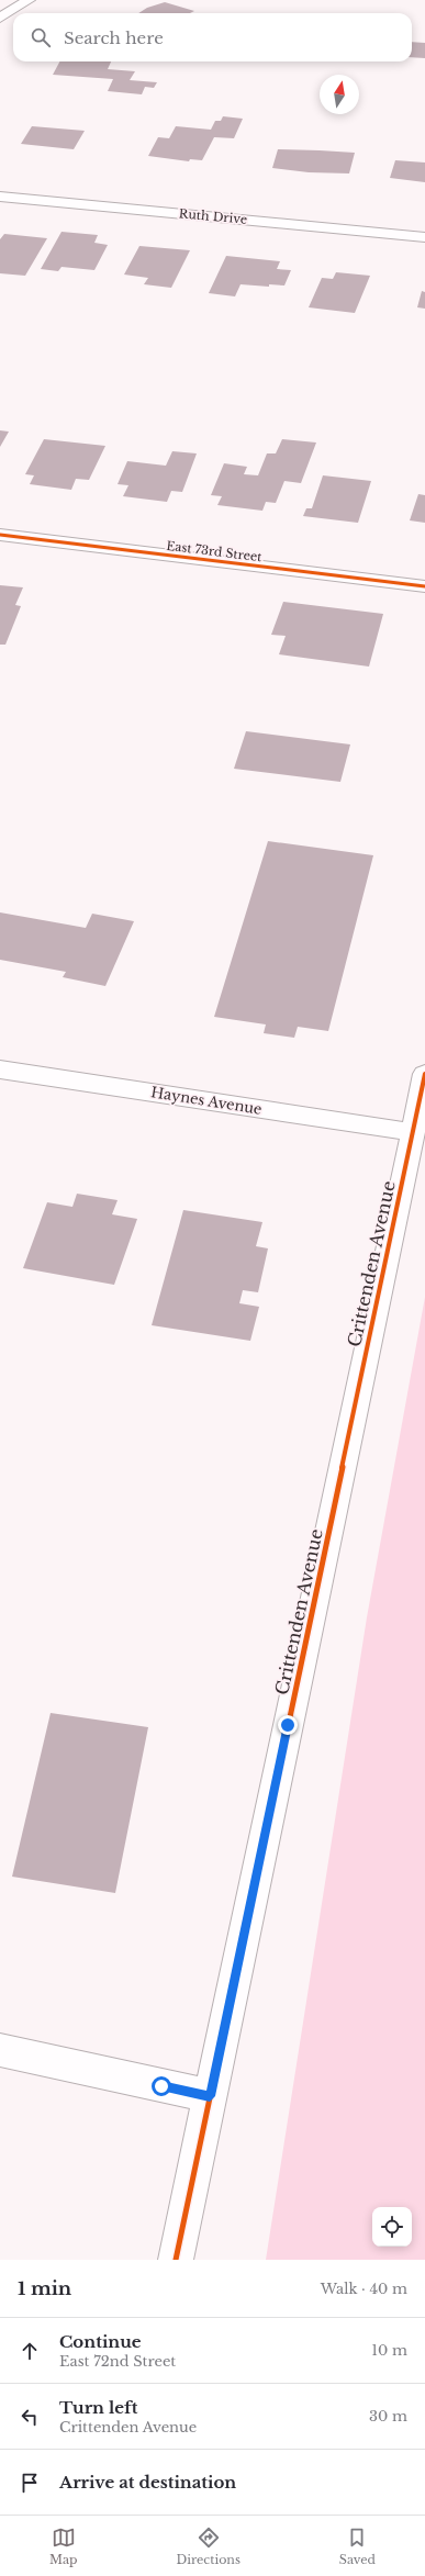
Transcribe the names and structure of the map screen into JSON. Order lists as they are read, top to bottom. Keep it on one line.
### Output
{"streets":{"street":["Ruth Drive","East 73rd Street","Haynes Avenue","Crittenden Avenue"]},"crossings":[["Haynes Avenue","Crittenden Avenue"]],"north":"top","page":{"search":"Search here","heading":["1 min","Walk · 40 m"],"list":[["Continue","East 72nd Street","10 m"],["Turn left","Crittenden Avenue","30 m"],"Arrive at destination"],"nav":["Map","Directions","Saved"]}}
